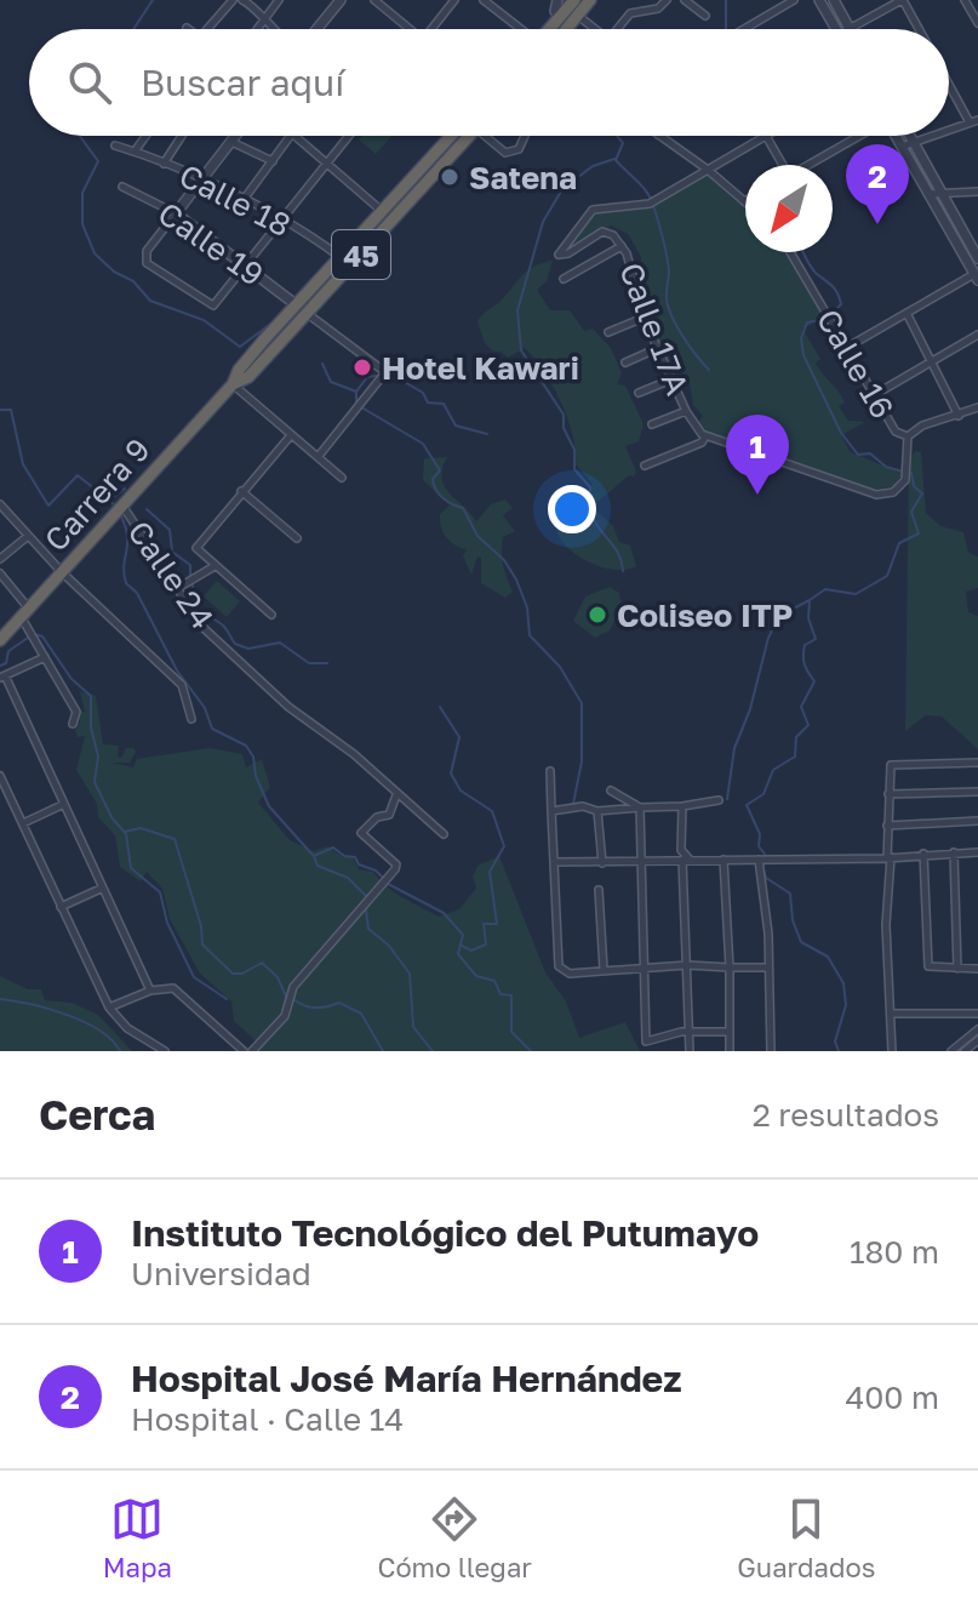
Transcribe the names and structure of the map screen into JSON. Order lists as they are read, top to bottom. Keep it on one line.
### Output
{"streets":{"highway":["45","Carrera 9"],"street":["Calle 18","Calle 19","Calle 17A","Calle 16","Calle 24"]},"crossings":[["Calle 18","Carrera 9"],["Calle 19","Carrera 9"],["Calle 17A","Calle 16"],["Carrera 9","Calle 24"]],"places":["Satena","Hotel Kawari","Coliseo ITP"],"north":"bottom left","page":{"search":"Buscar aquí","pins":["2","1"],"heading":["Cerca","2 resultados"],"list":[{"mark":"1","name":"Instituto Tecnológico del Putumayo","note":"Universidad","value":"180 m"},{"mark":"2","name":"Hospital José María Hernández","note":"Hospital · Calle 14","value":"400 m"}],"nav":["Mapa","Cómo llegar","Guardados"]}}
